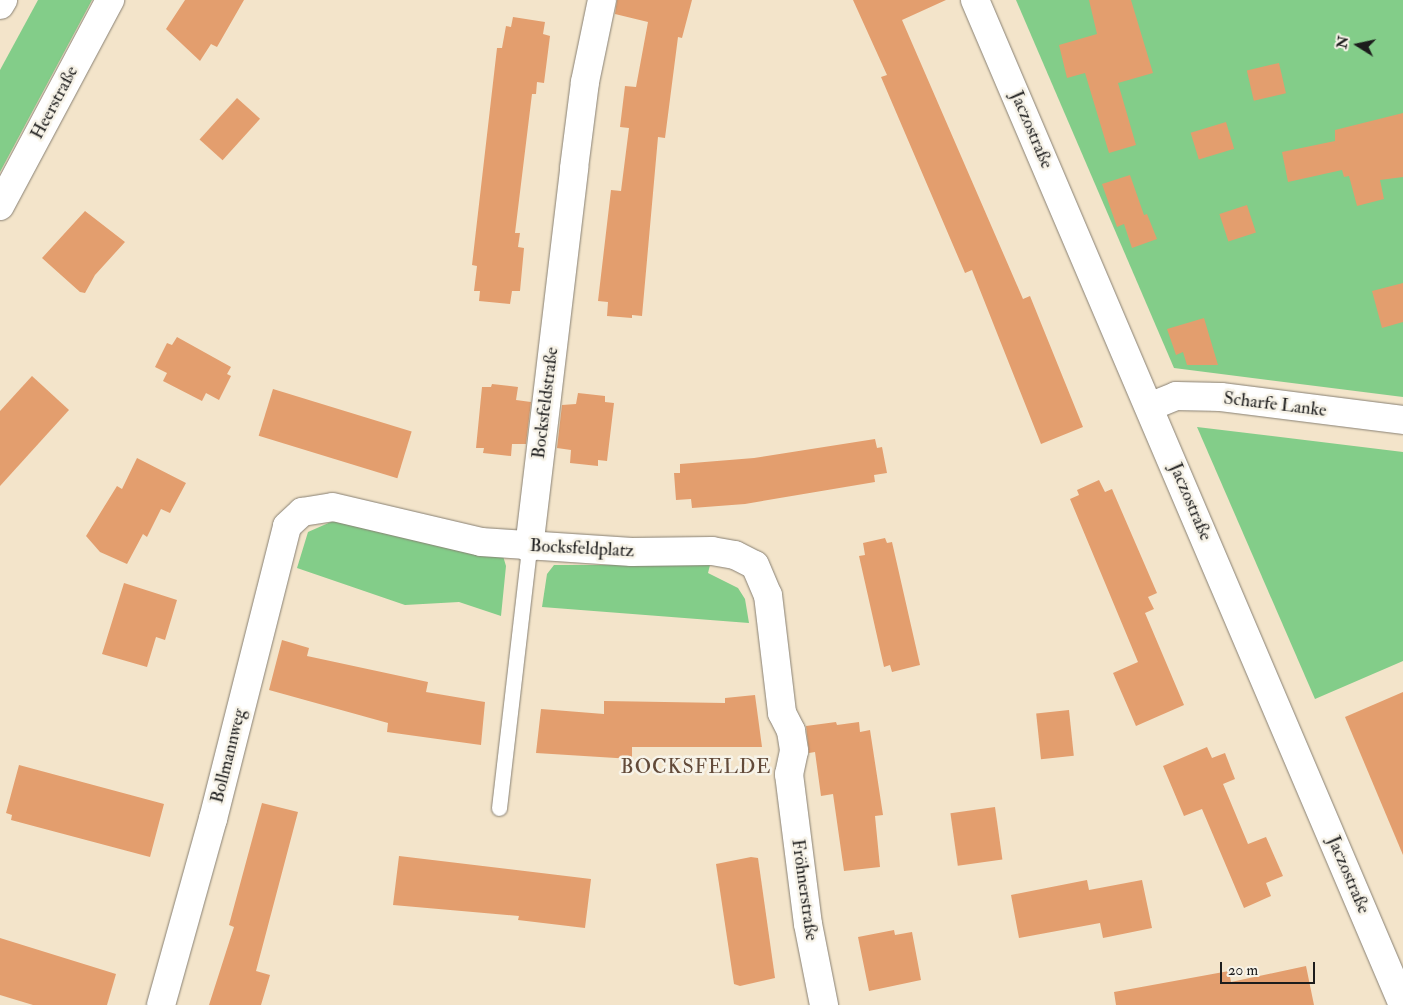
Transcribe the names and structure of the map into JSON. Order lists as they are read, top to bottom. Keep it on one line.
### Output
{"streets":{"street":["Heerstraße","Jaczostraße","Bocksfeldstraße","Scharfe Lanke","Bocksfeldplatz","Bollmannweg","Fröhnerstraße"]},"crossings":[["Jaczostraße","Scharfe Lanke"],["Bocksfeldstraße","Bocksfeldplatz"],["Bocksfeldplatz","Bollmannweg"],["Bocksfeldplatz","Fröhnerstraße"]],"districts":["BOCKSFELDE"],"scale_bar":"20 m","north":"left"}
